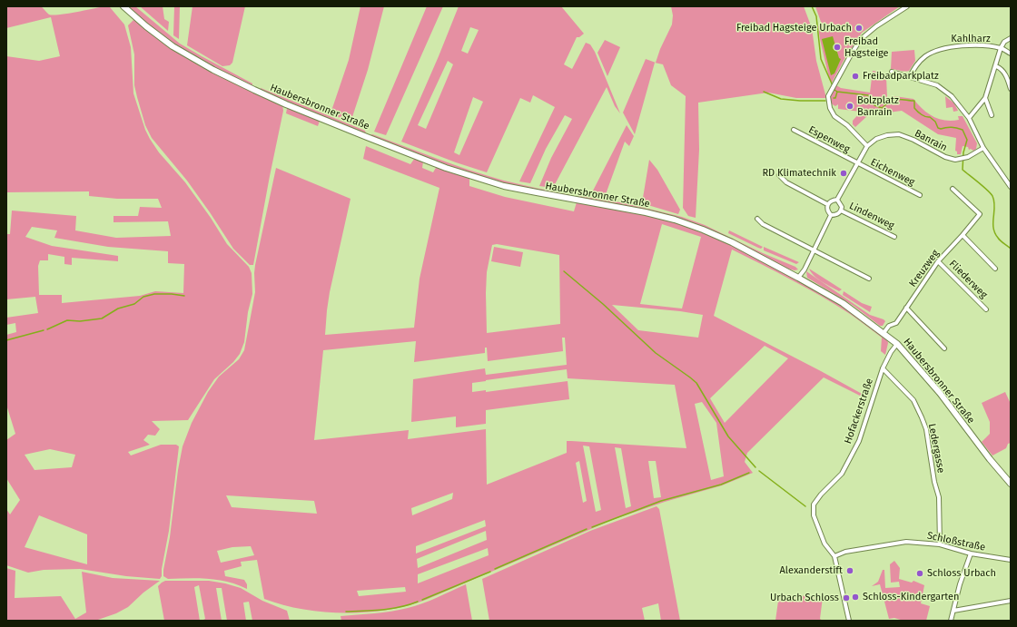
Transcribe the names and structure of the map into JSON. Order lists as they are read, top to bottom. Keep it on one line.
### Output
{"streets":{"street":["Kahlharz","Haubersbronner Straße","Espenweg","Banrain","Eichenweg","Lindenweg","Kreuzweg","Fliederweg","Hofackerstraße","Ledergasse","Schloßstraße"]},"crossings":[["Haubersbronner Straße","Kreuzweg"],["Haubersbronner Straße","Hofackerstraße"],["Espenweg","Banrain"],["Espenweg","Eichenweg"],["Banrain","Eichenweg"],["Banrain","Lindenweg"],["Kreuzweg","Fliederweg"],["Hofackerstraße","Ledergasse"],["Hofackerstraße","Schloßstraße"],["Ledergasse","Schloßstraße"]],"places":["Freibad Hagsteige Urbach","Freibad Hagsteige","Freibadparkplatz","Bolzplatz Banrain","RD Klimatechnik","Alexanderstift","Schloss Urbach","Schloss-Kindergarten","Urbach Schloss"]}
